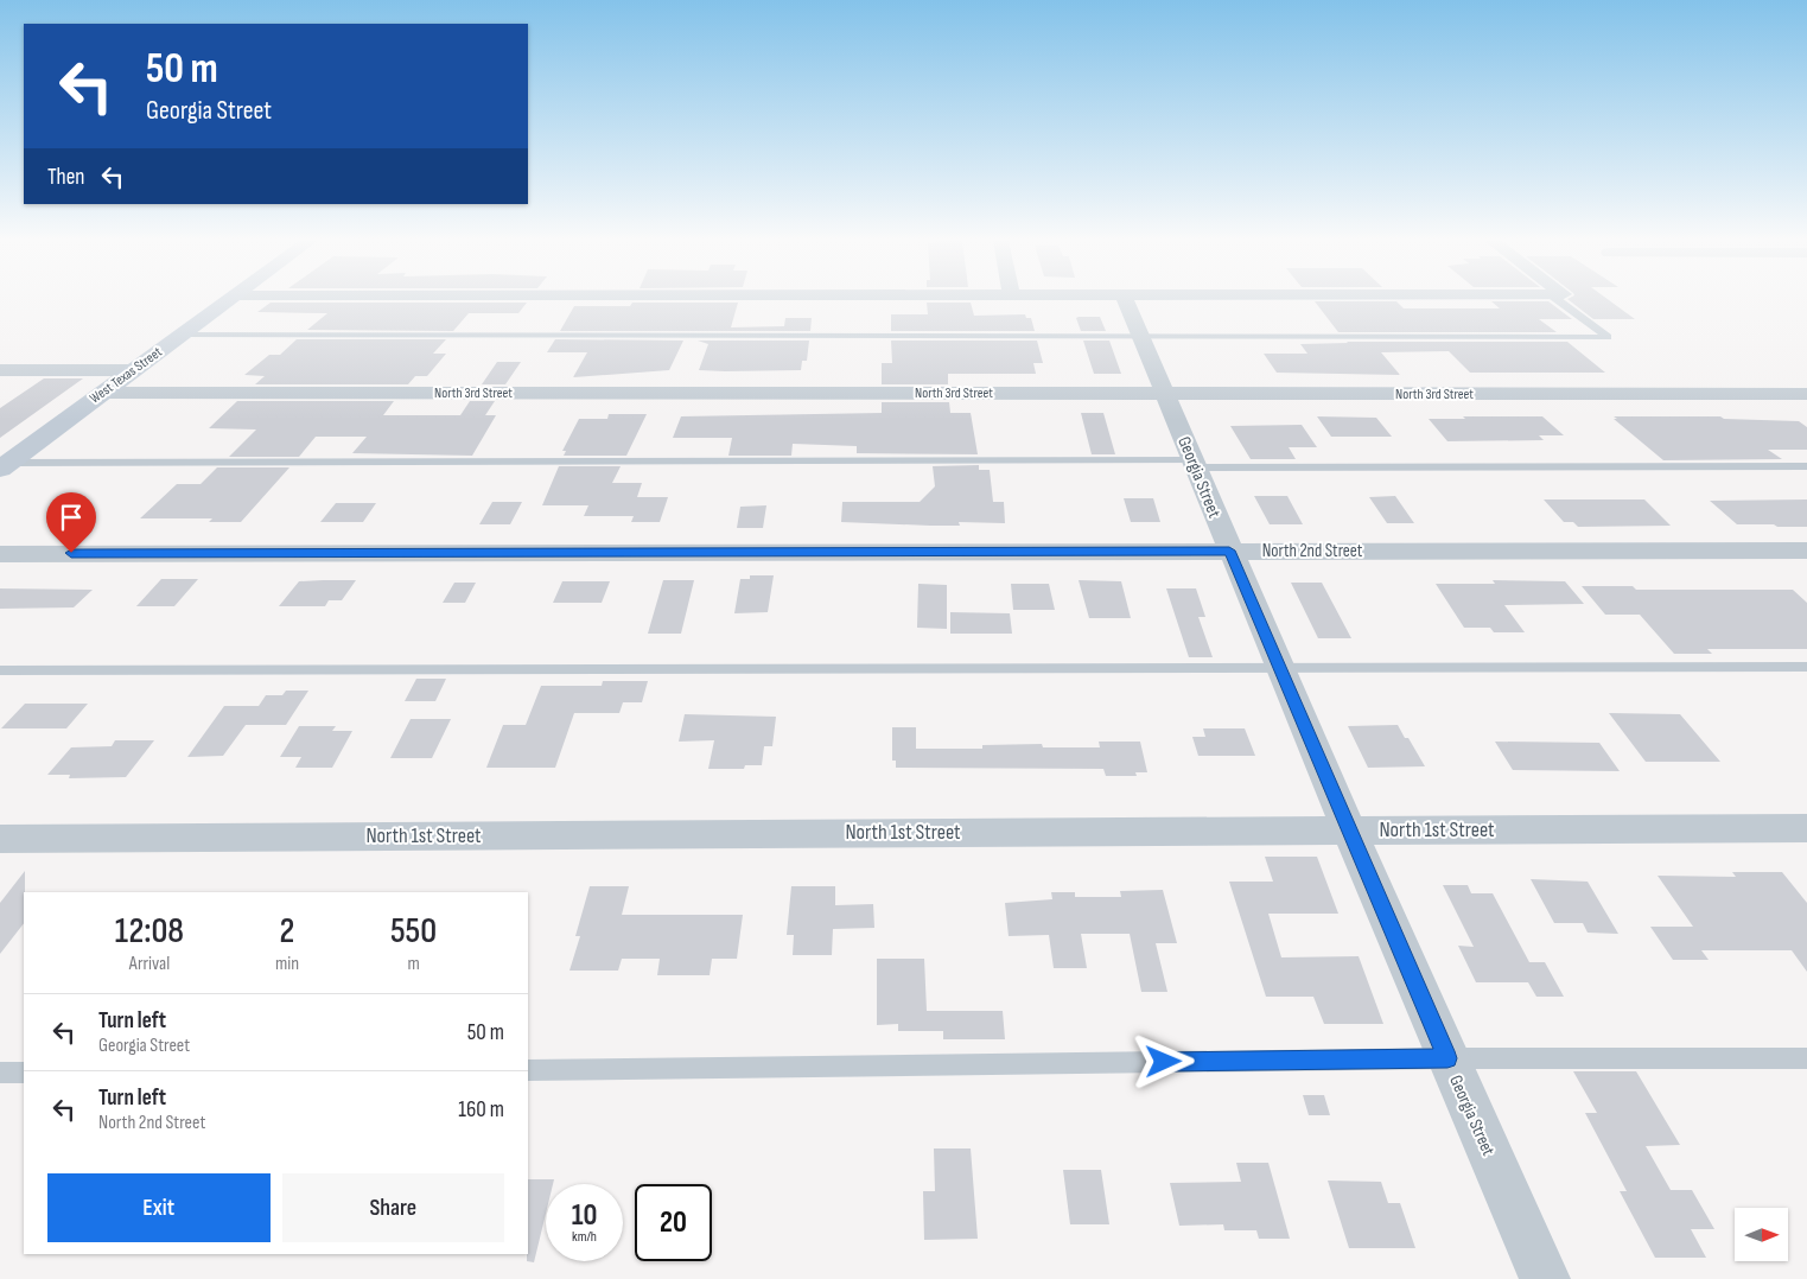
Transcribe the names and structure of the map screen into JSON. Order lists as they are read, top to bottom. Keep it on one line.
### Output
{"streets":{"street":["West Texas Street","North 3rd Street","Georgia Street","North 2nd Street","North 1st Street"]},"crossings":[["West Texas Street","North 3rd Street"],["North 3rd Street","Georgia Street"],["Georgia Street","North 2nd Street"],["Georgia Street","North 1st Street"]],"north":"right","page":{"turn":["50 m","Georgia Street"],"then":"Then","eta":["12:08","Arrival","2","min","550","m"],"list":[{"name":"Turn left","note":"Georgia Street","value":"50 m"},{"name":"Turn left","note":"North 2nd Street","value":"160 m"}],"buttons":["Exit","Share"],"speed":"10 km/h","limit":"20"}}
